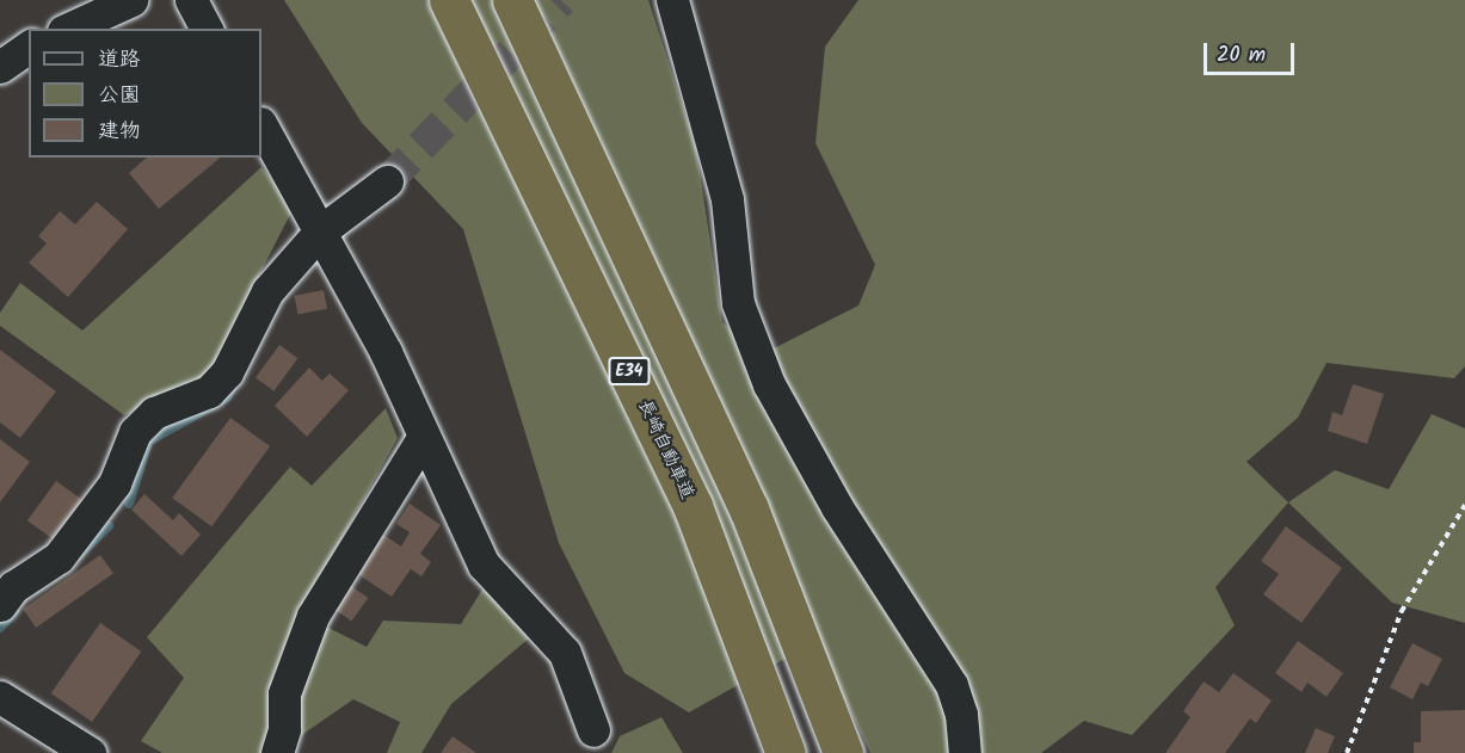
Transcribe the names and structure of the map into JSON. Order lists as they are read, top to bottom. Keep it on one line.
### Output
{"streets":{"highway":["E34","長崎自動車道"]},"legend":["道路","公園","建物"],"scale_bar":"20 m"}
